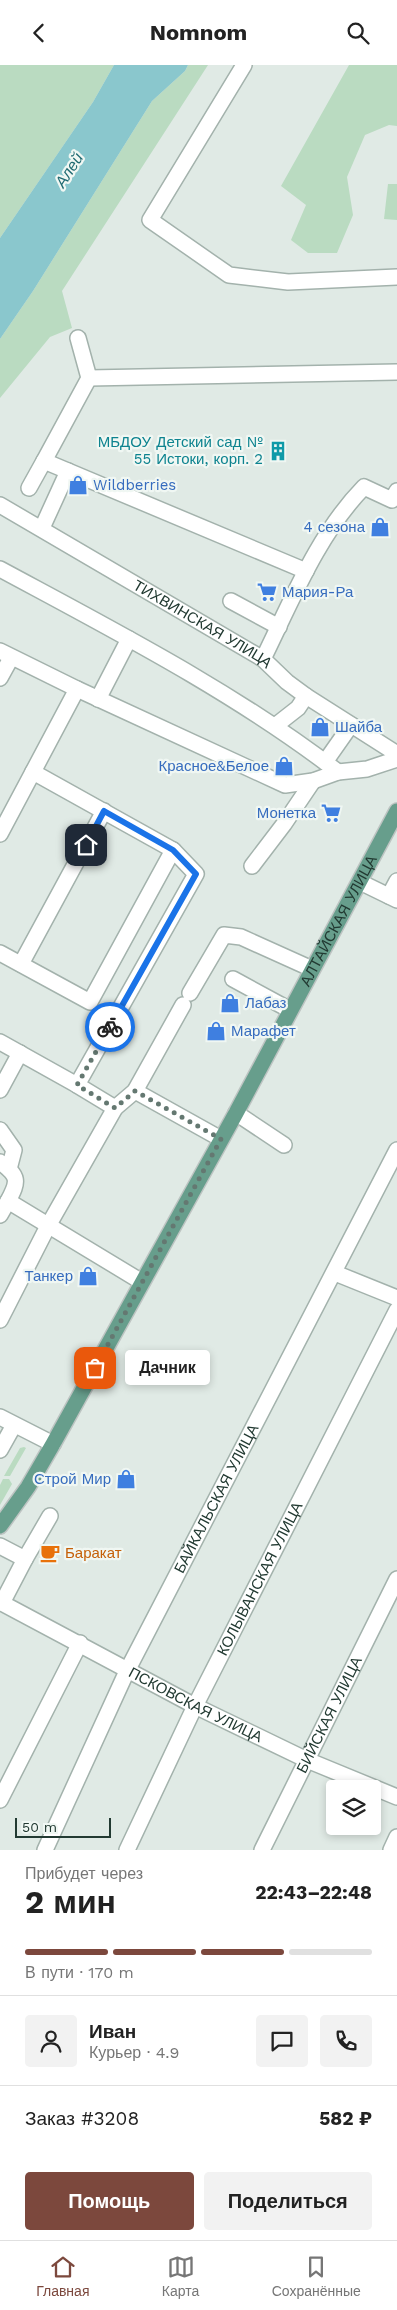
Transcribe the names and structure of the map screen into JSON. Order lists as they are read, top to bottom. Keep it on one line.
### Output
{"streets":{"main road":["АЛТАЙСКАЯ УЛИЦА"],"street":["ТИХВИНСКАЯ УЛИЦА","БАЙКАЛЬСКАЯ УЛИЦА","КОЛЫВАНСКАЯ УЛИЦА","ПСКОВСКАЯ УЛИЦА","БИЙСКАЯ УЛИЦА"]},"crossings":[["БАЙКАЛЬСКАЯ УЛИЦА","ПСКОВСКАЯ УЛИЦА"],["КОЛЫВАНСКАЯ УЛИЦА","ПСКОВСКАЯ УЛИЦА"],["ПСКОВСКАЯ УЛИЦА","БИЙСКАЯ УЛИЦА"]],"water":["Алей"],"places":{"building":["МБДОУ Детский сад № 55 Истоки, корп. 2"],"shop":["Wildberries","4 сезона","Шайба","Красное&Белое","Лабаз","Марафет","Танкер","Строй Мир"],"supermarket":["Мария-Ра","Монетка"],"other":["Дачник"],"cafe":["Баракат"]},"scale_bar":"50 m","page":{"header":"Nomnom","bubble":"Дачник","scale":"50 m","heading":["2 мин","Прибудет через","22:43–22:48"],"panel":["Иван","Курьер · 4.9","Заказ #3208","582 ₽"],"bar":"В пути · 170 m","buttons":["Помощь","Поделиться"],"tabs":["Главная","Карта","Сохранённые"]}}
